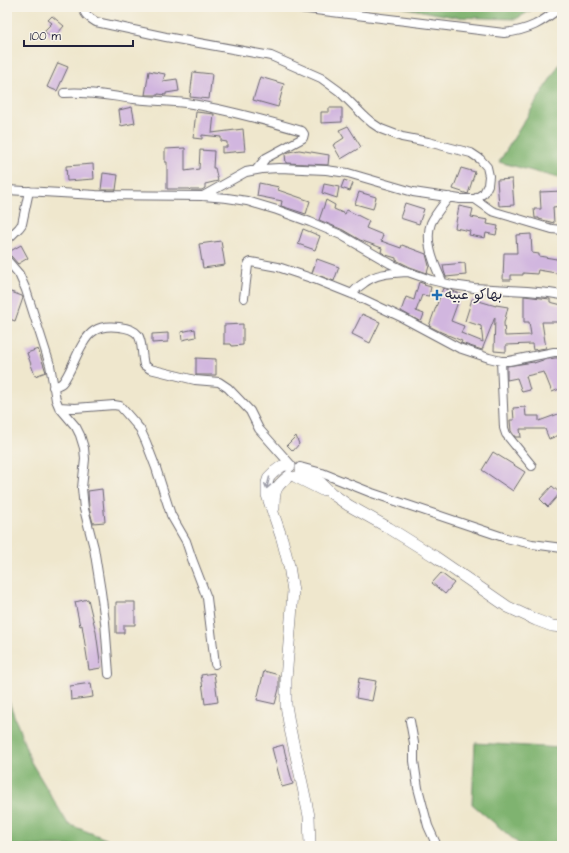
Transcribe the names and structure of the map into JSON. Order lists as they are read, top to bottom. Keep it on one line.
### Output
{"places":{"health":["بهاكو عبيه"]},"scale_bar":"100 m"}
